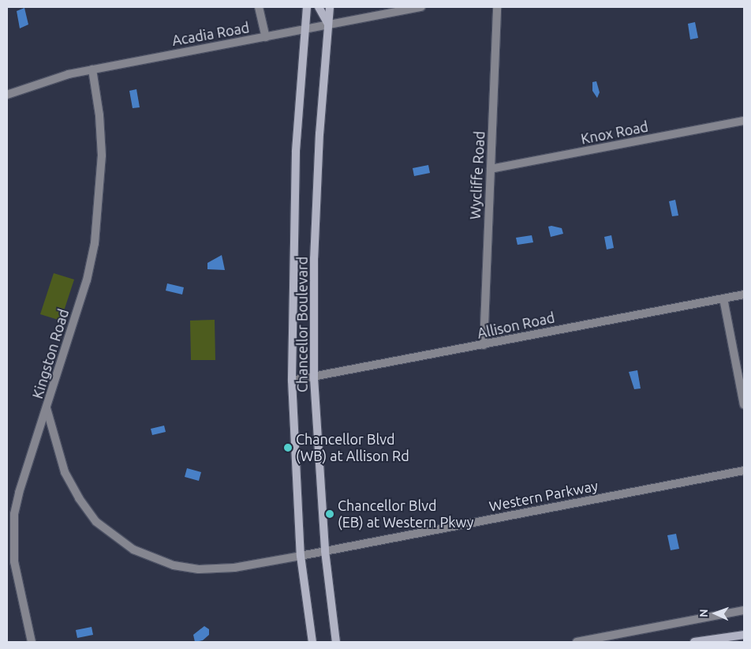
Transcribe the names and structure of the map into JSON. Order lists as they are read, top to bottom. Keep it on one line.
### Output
{"streets":{"main road":["Chancellor Boulevard"],"street":["Acadia Road","Knox Road","Wycliffe Road","Allison Road","Kingston Road","Western Parkway"]},"crossings":[["Acadia Road","Chancellor Boulevard"],["Acadia Road","Kingston Road"],["Knox Road","Wycliffe Road"],["Wycliffe Road","Allison Road"],["Chancellor Boulevard","Allison Road"],["Chancellor Boulevard","Western Parkway"],["Kingston Road","Western Parkway"]],"places":["Chancellor Blvd (WB) at Allison Rd","Chancellor Blvd (EB) at Western Pkwy"],"north":"left"}
